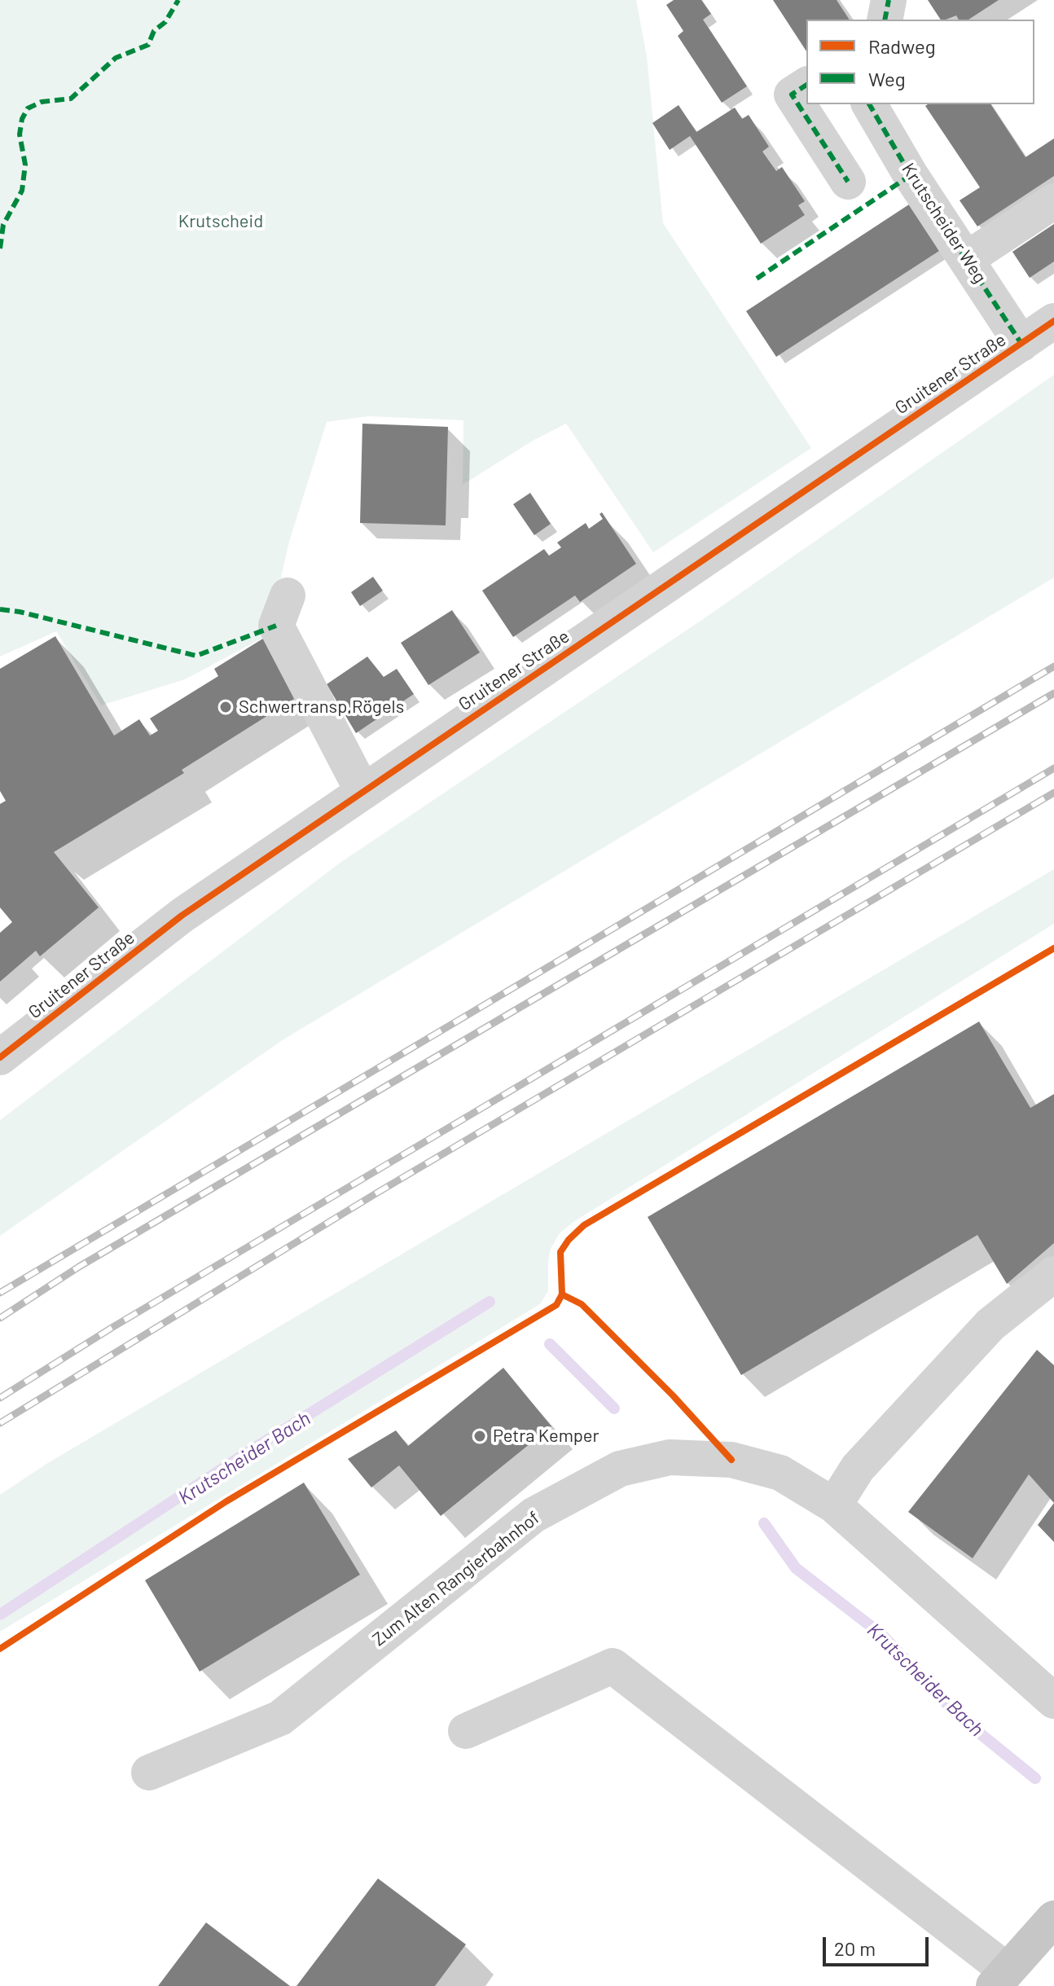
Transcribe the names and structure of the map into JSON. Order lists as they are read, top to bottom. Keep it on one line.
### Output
{"streets":{"street":["Krutscheider Weg","Gruitener Straße","Zum Alten Rangierbahnhof"]},"crossings":[["Krutscheider Weg","Gruitener Straße"]],"water":["Krutscheider Bach"],"parks":["Krutscheid"],"places":["Schwertransp.Rögels","Petra Kemper"],"legend":["Radweg","Weg"],"scale_bar":"20 m"}
